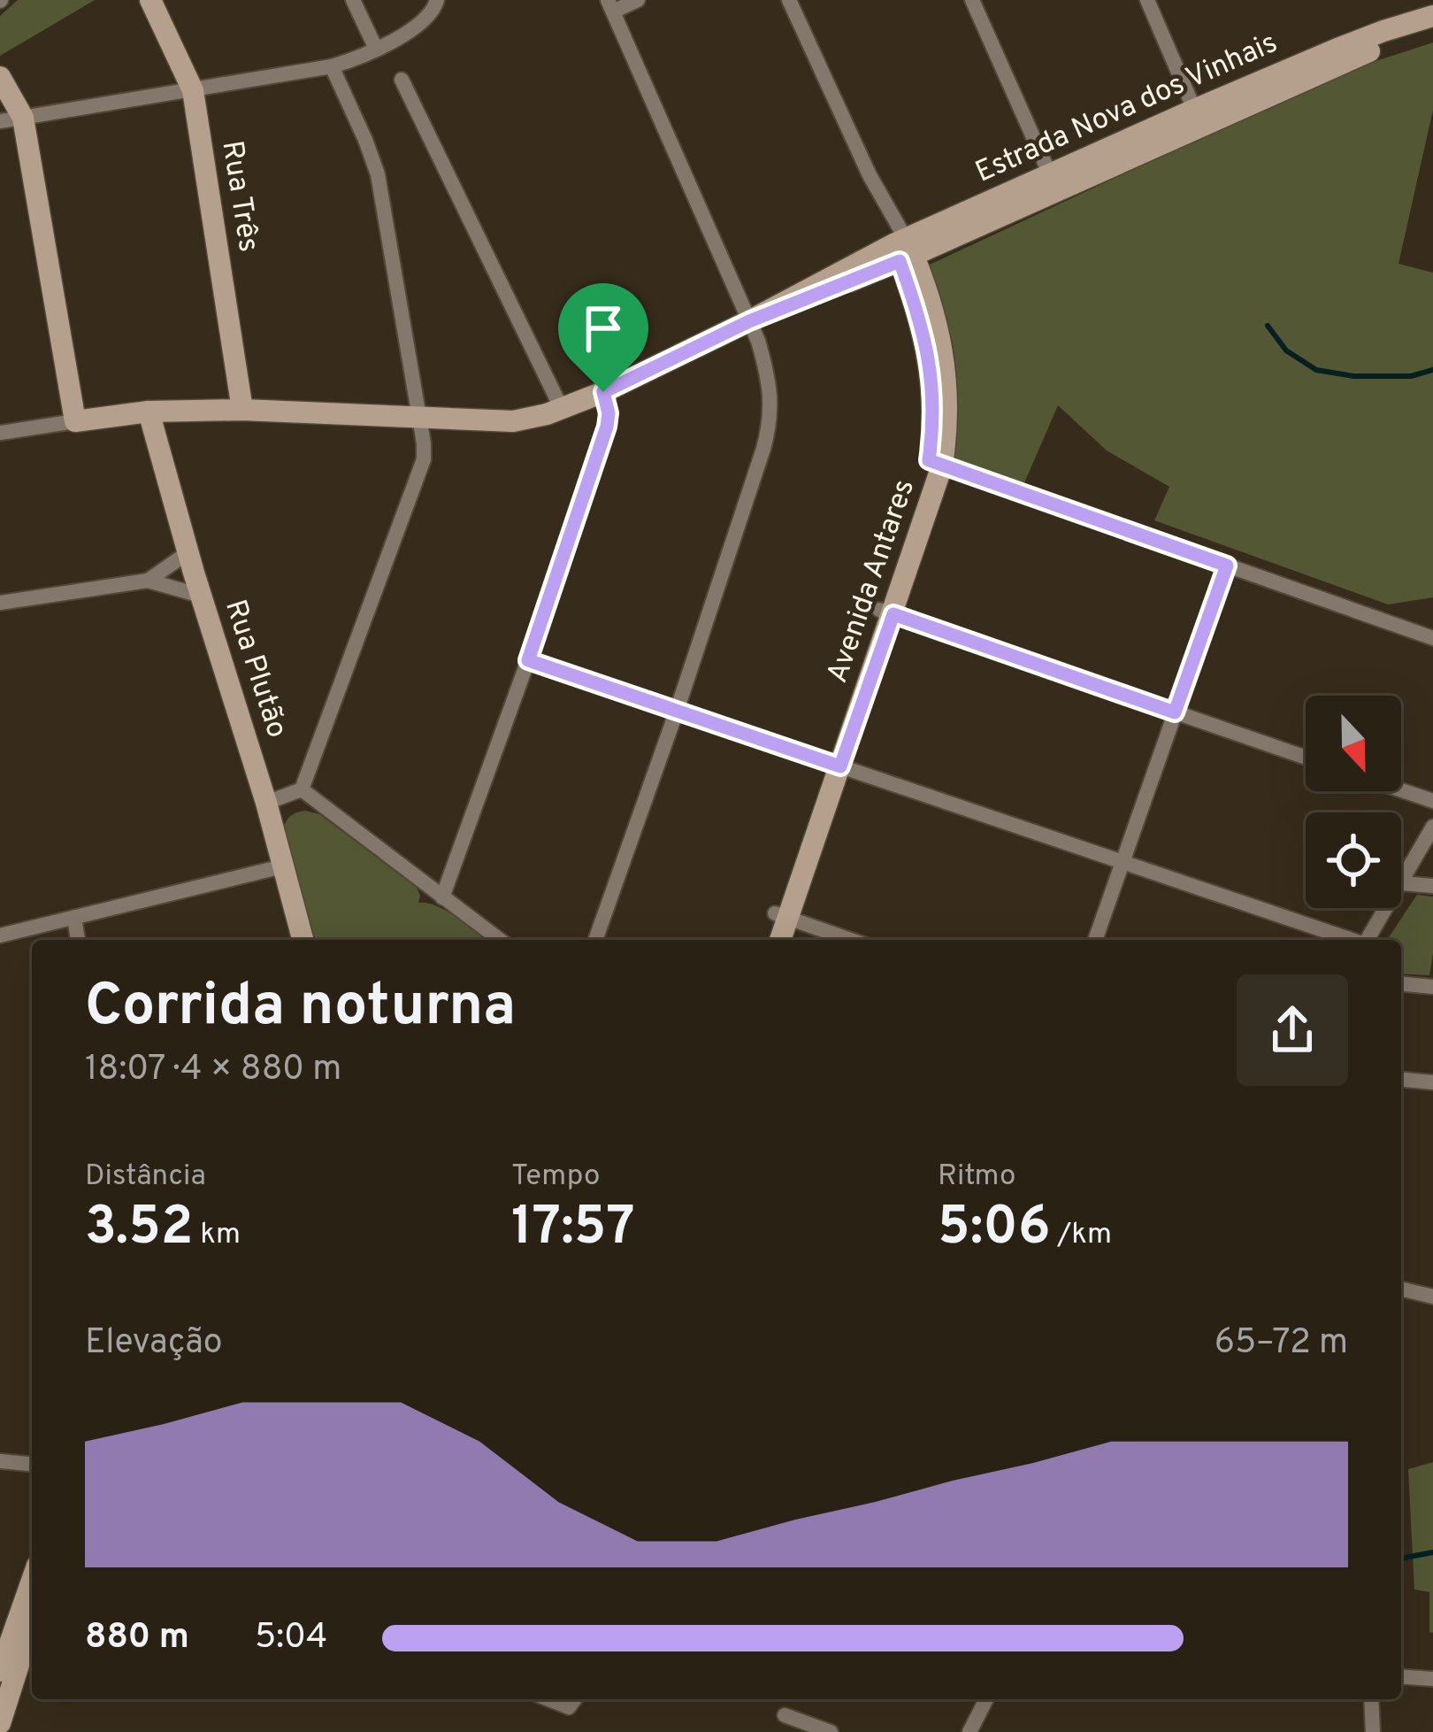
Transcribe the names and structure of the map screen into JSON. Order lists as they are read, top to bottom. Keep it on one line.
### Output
{"streets":{"street":["Estrada Nova dos Vinhais","Rua Três","Avenida Antares","Rua Plutão"]},"crossings":[["Estrada Nova dos Vinhais","Rua Três"],["Estrada Nova dos Vinhais","Avenida Antares"],["Estrada Nova dos Vinhais","Rua Plutão"]],"north":"bottom","page":{"heading":["Corrida noturna","18:07 · 4 × 880 m"],"stats":[["Distância","3.52 km"],["Tempo","17:57"],["Ritmo","5:06 /km"]],"chart":["Elevação","65–72 m"],"list":[{"name":"880 m","note":"5:04"}]}}
